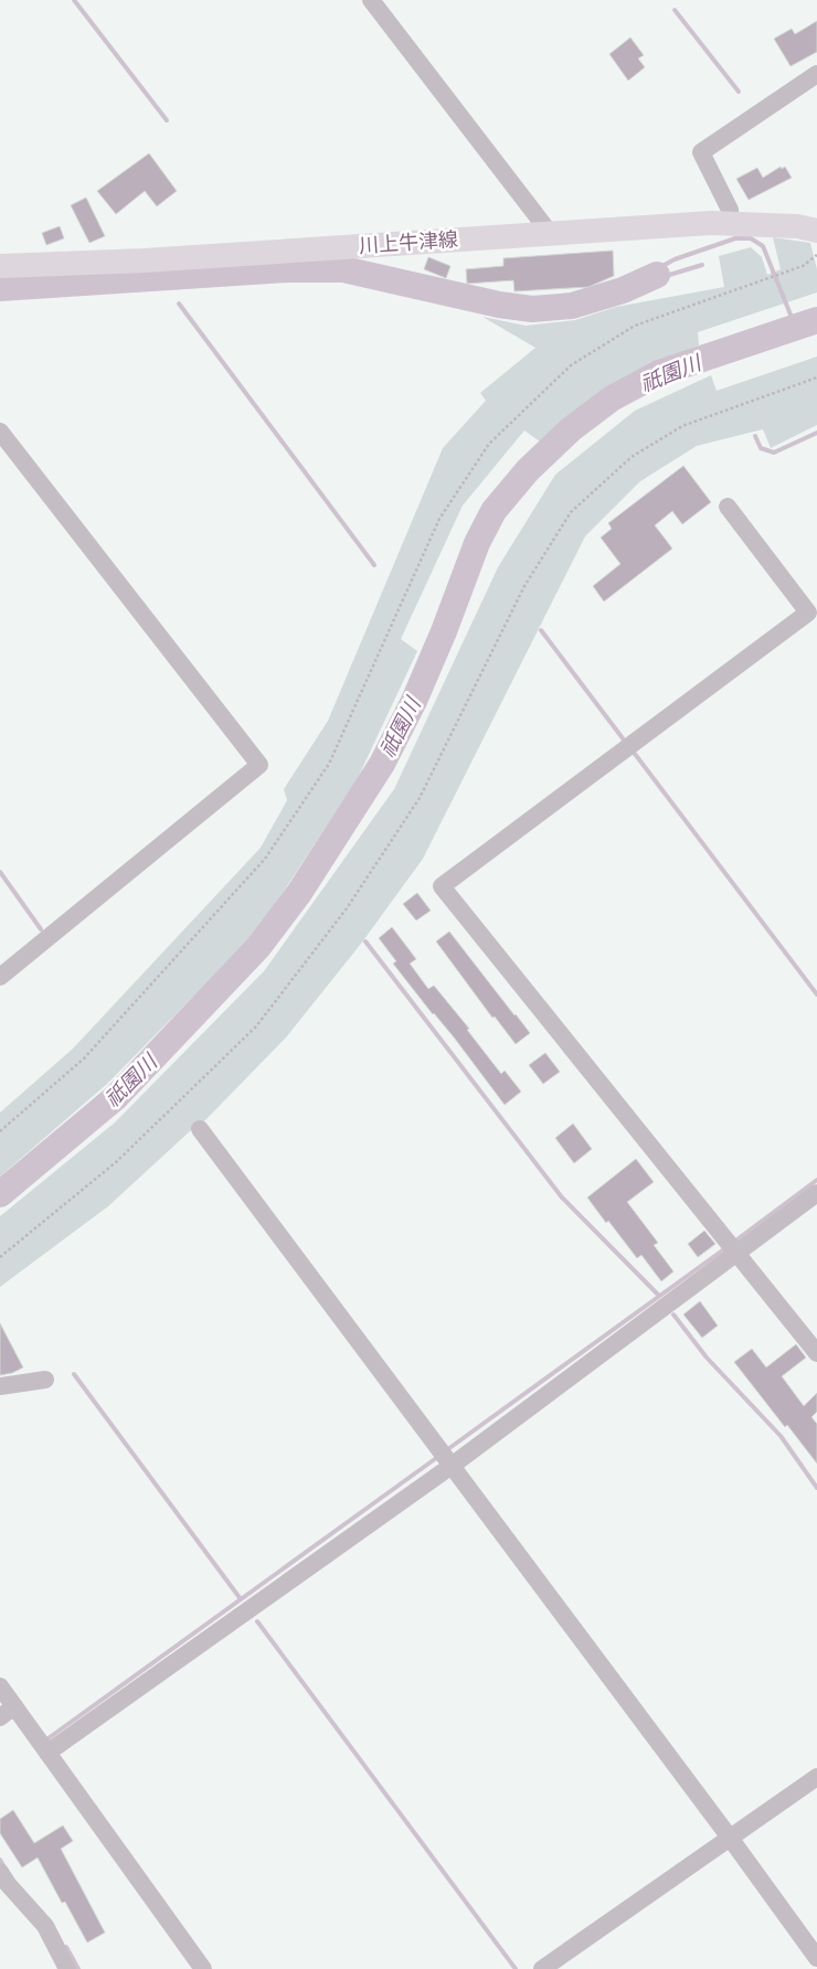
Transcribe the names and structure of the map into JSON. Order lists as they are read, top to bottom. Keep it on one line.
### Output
{"streets":{"main road":["川上牛津線"]},"water":["祇園川"]}
